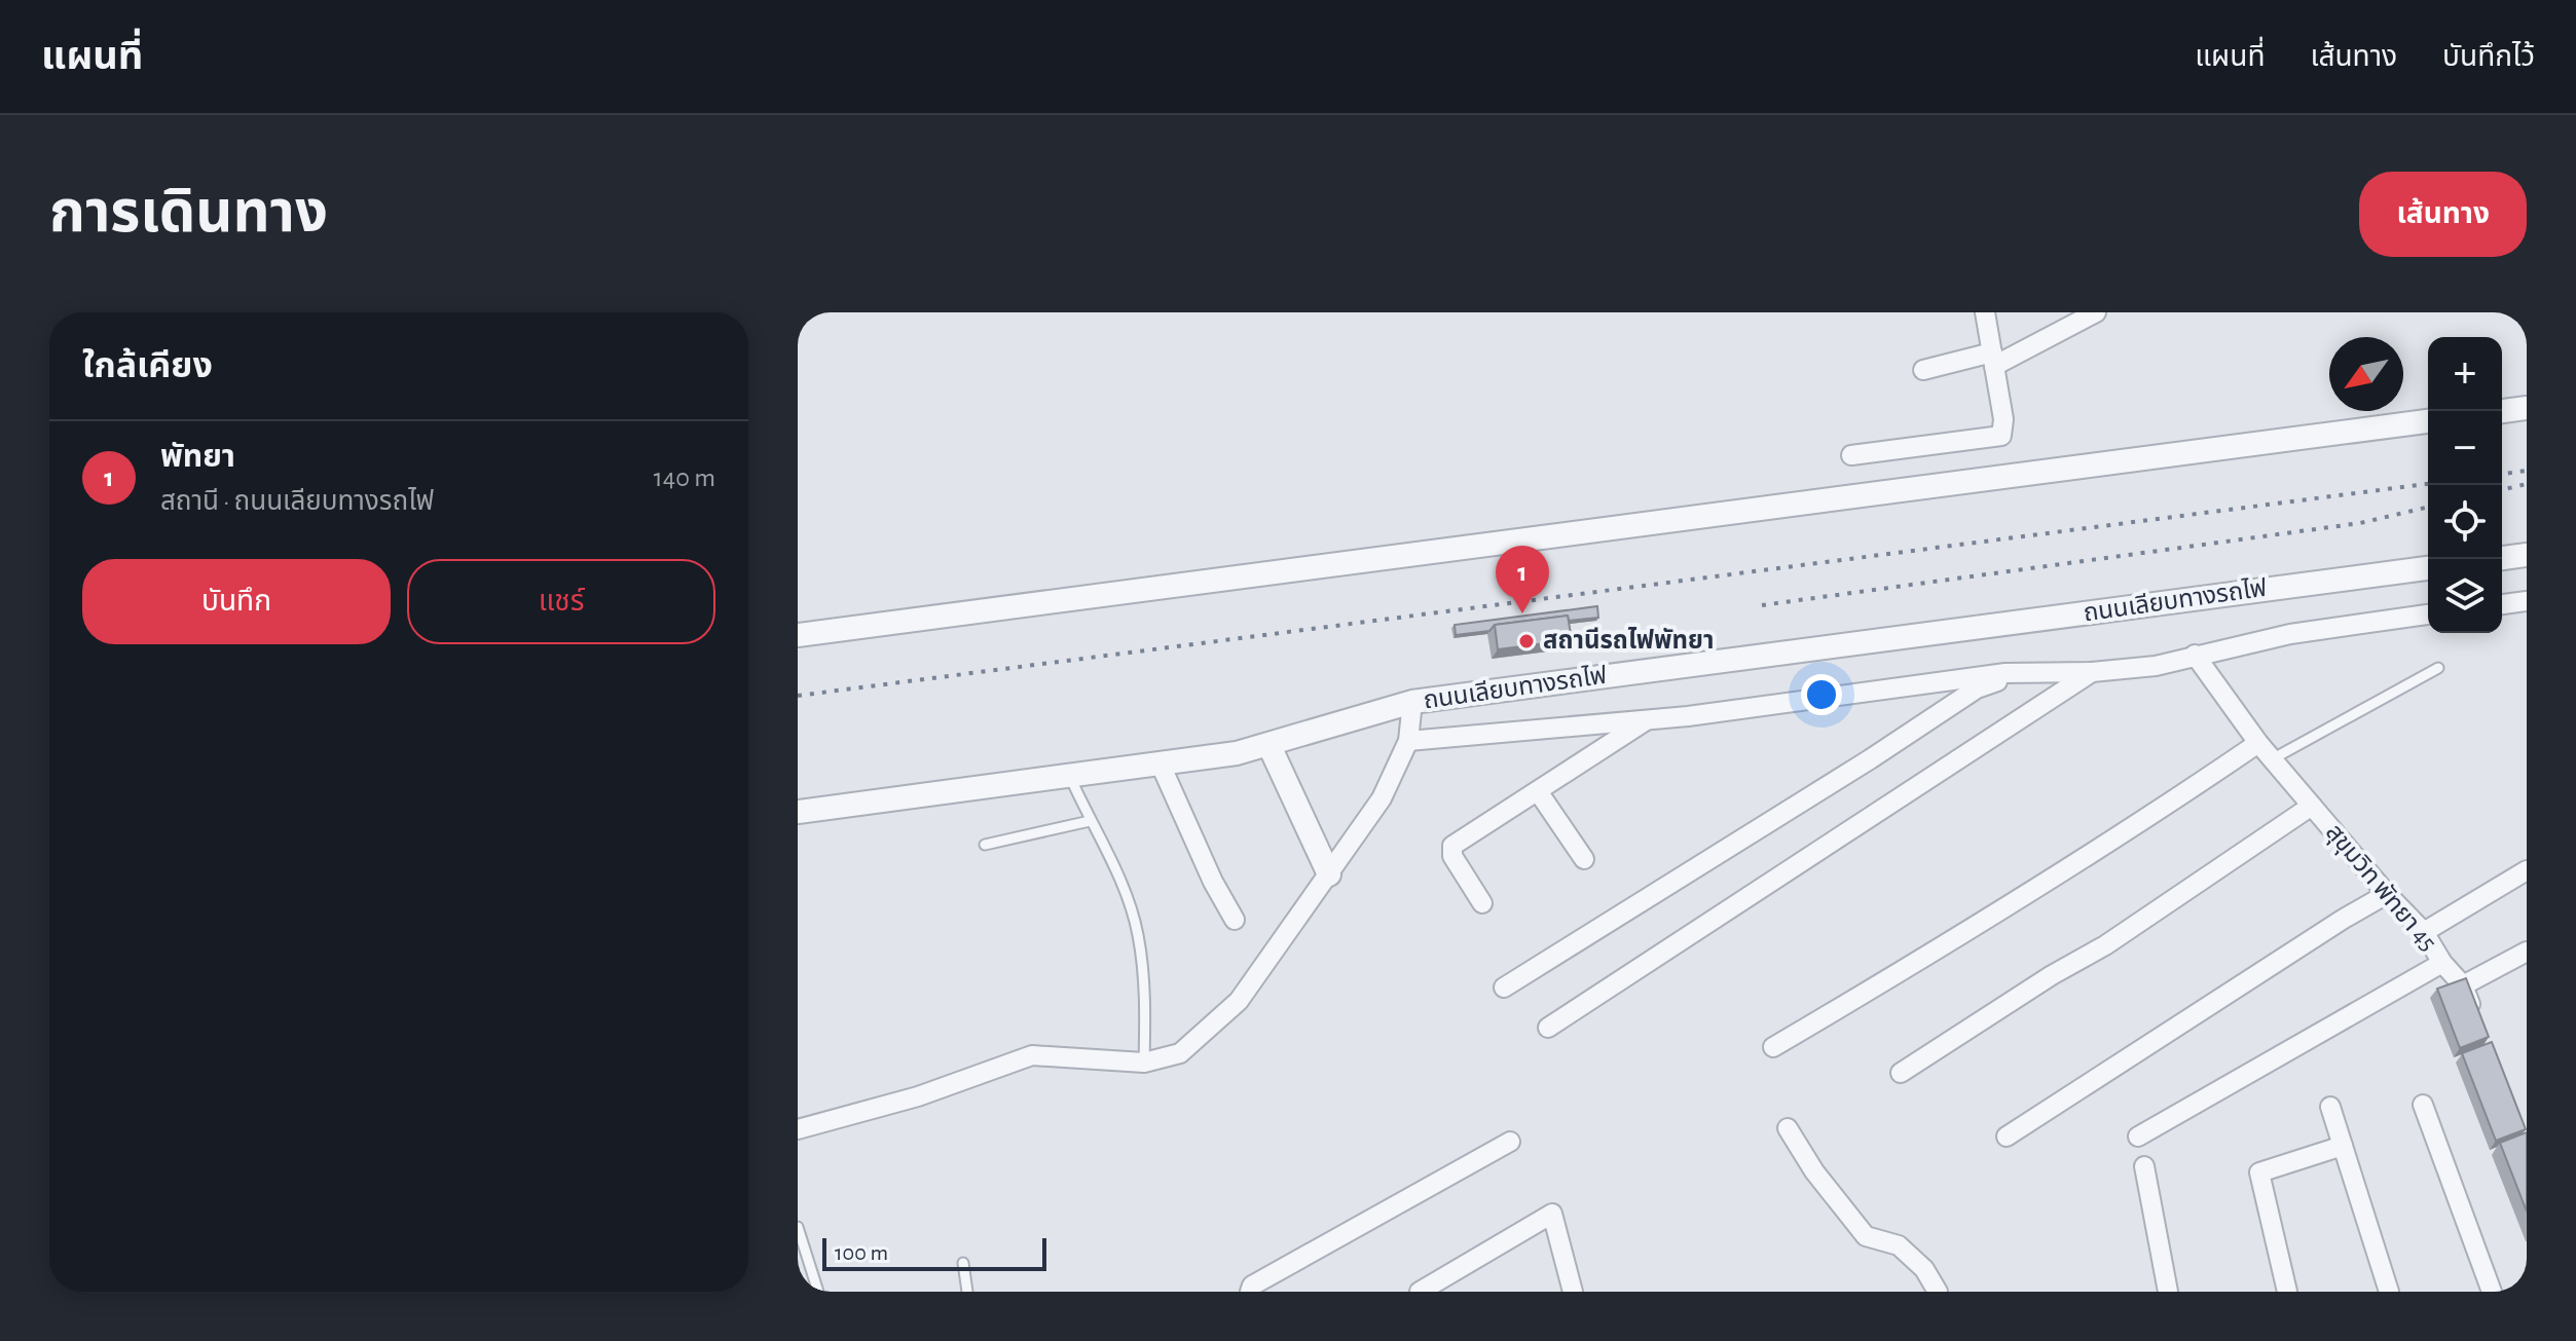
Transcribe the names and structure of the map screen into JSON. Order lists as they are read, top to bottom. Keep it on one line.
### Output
{"streets":{"street":["ถนนเลียบทางรถไฟ","สุขุมวิท พัทยา 45"]},"places":["สถานีรถไฟพัทยา"],"scale_bar":"100 m","north":"bottom left","page":{"header":"แผนที่","nav":["แผนที่","เส้นทาง","บันทึกไว้"],"title":"การเดินทาง","buttons":["เส้นทาง",["บันทึก","แชร์"]],"heading":"ใกล้เคียง","map_buttons":["+","−"],"list":[{"mark":"1","name":"พัทยา","note":"สถานี · ถนนเลียบทางรถไฟ","value":"140 m"}],"pins":"1","scale":"100 m"}}
